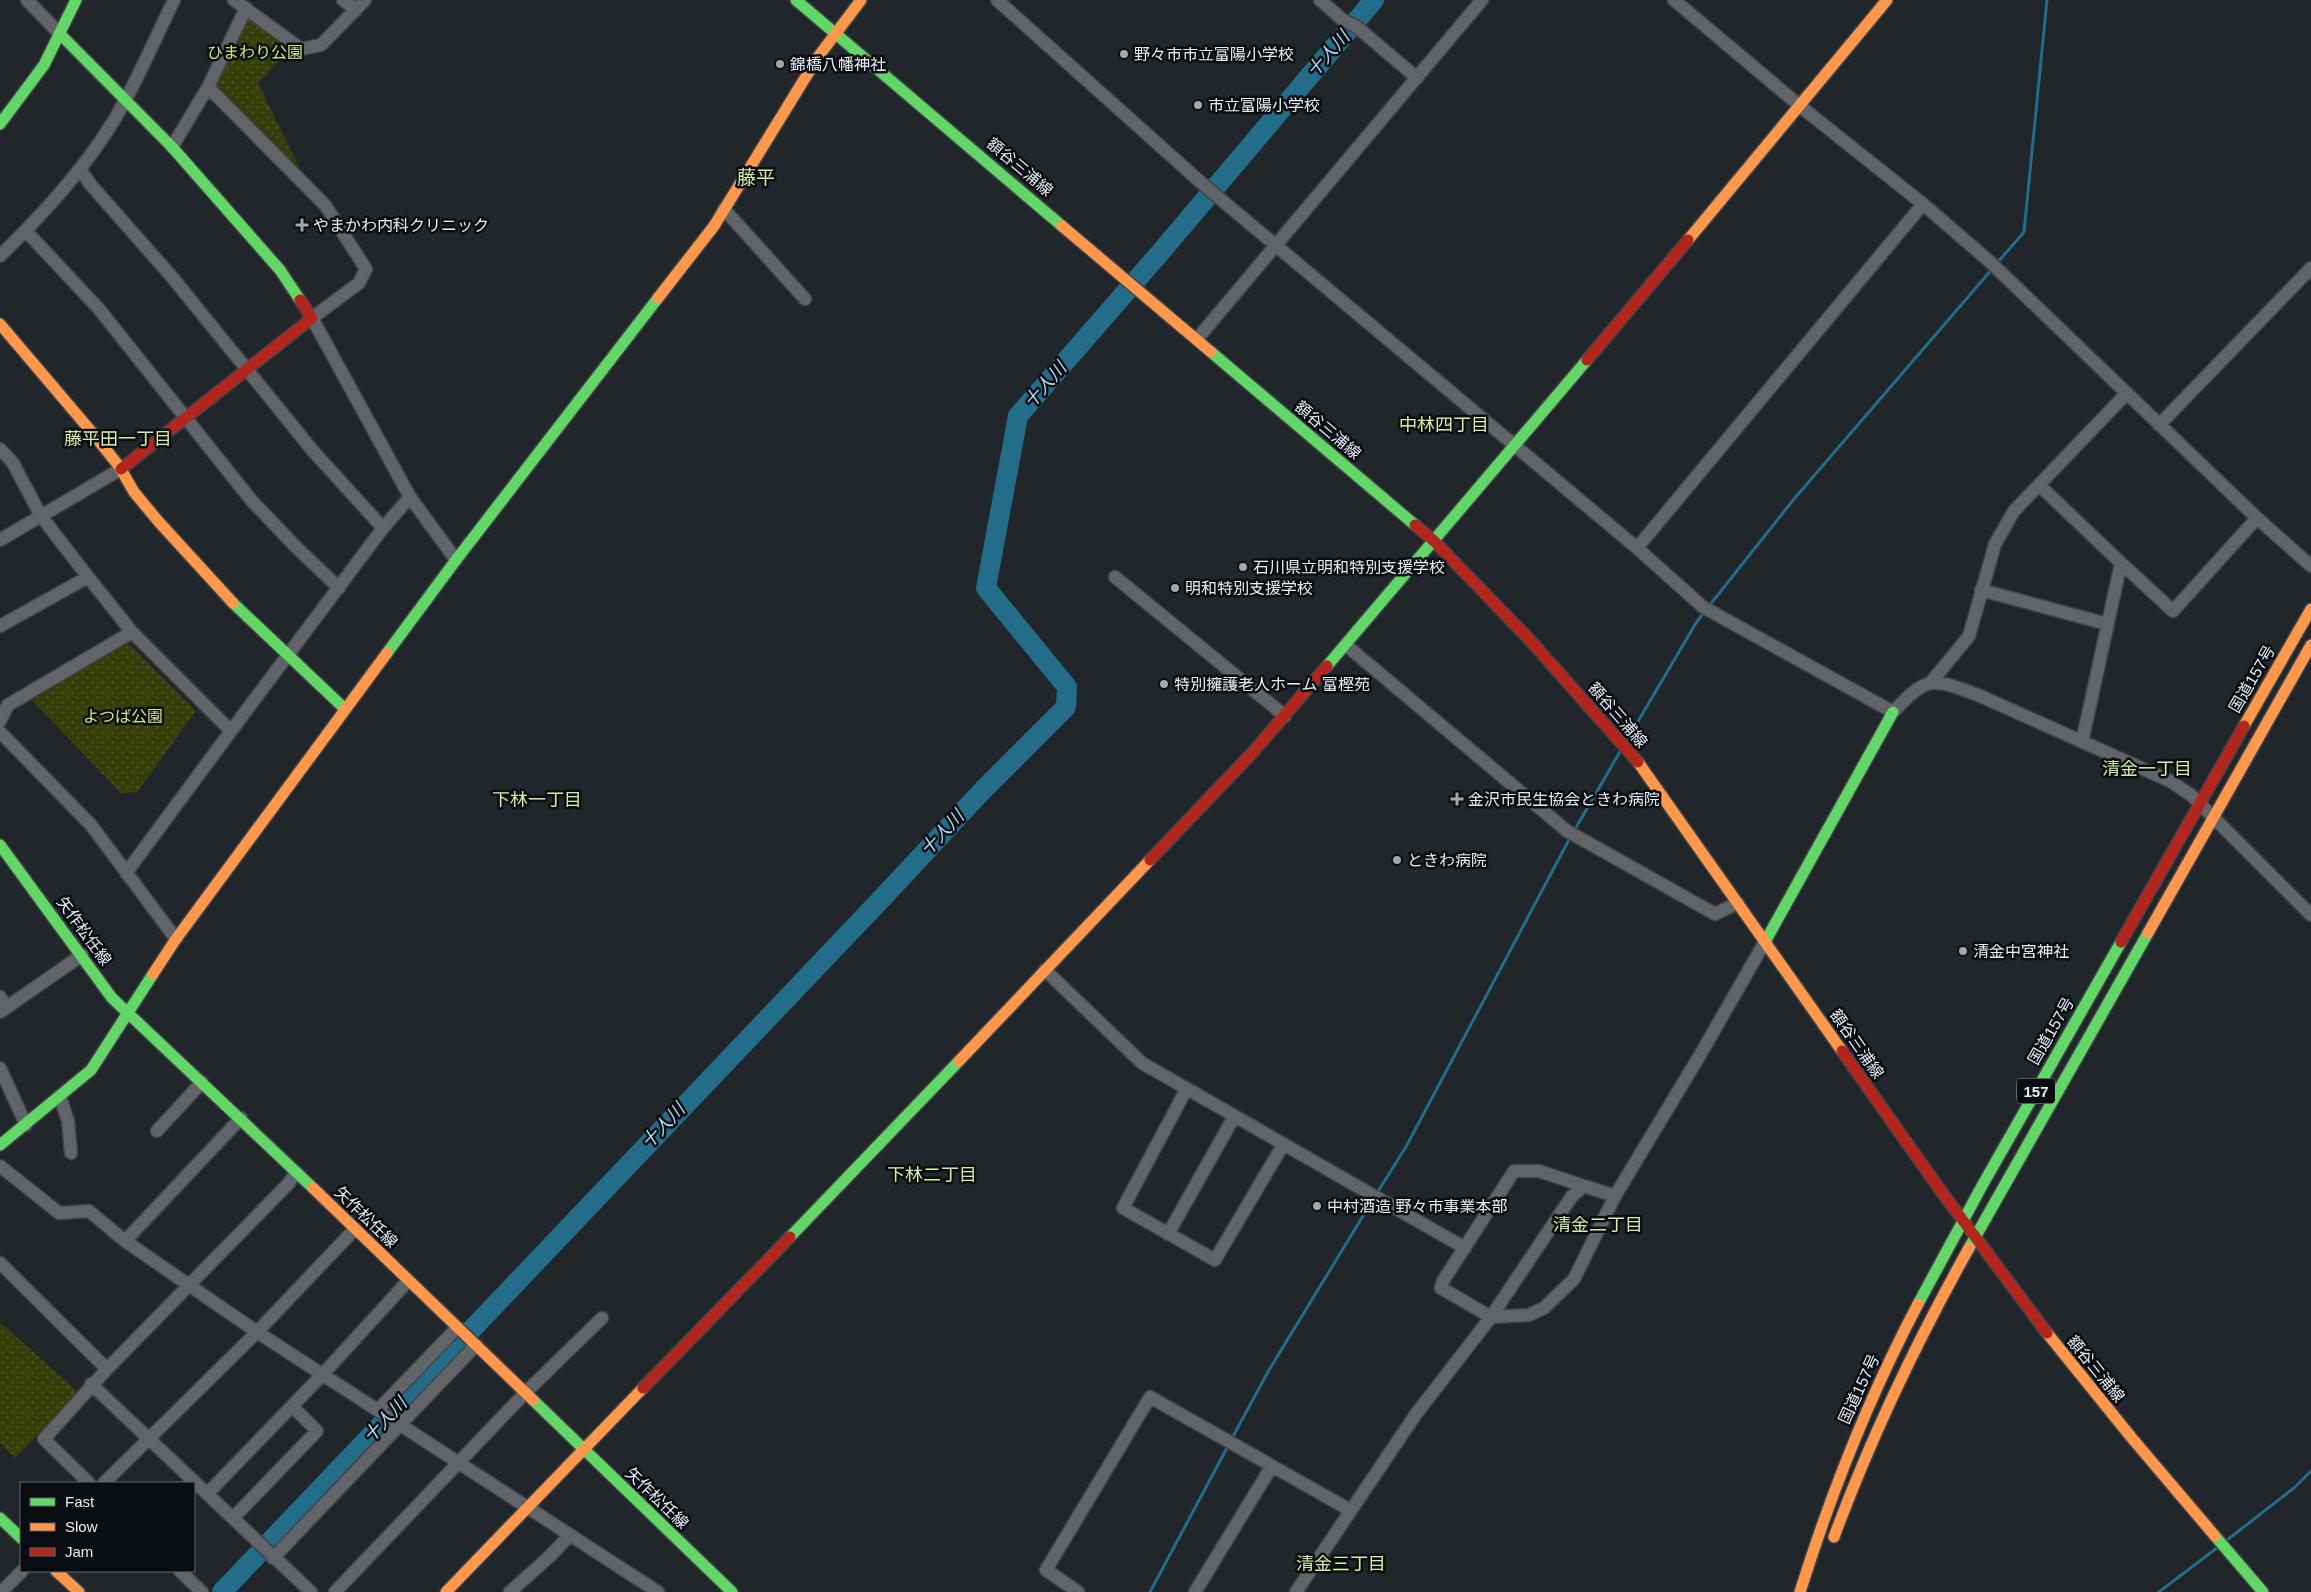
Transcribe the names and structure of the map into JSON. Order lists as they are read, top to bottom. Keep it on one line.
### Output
{"streets":{"main road":["額谷三浦線","国道157号","矢作松任線","157"]},"crossings":[["額谷三浦線","国道157号"]],"districts":["藤平","中林四丁目","藤平田一丁目","清金一丁目","下林一丁目","下林二丁目","清金二丁目","清金三丁目"],"water":["十人川"],"parks":["ひまわり公園","よつば公園"],"places":{"other":["野々市市立富陽小学校","錦橋八幡神社","市立富陽小学校","石川県立明和特別支援学校","明和特別支援学校","特別擁護老人ホーム 富樫苑","ときわ病院","清金中宮神社","中村酒造 野々市事業本部"],"health":["やまかわ内科クリニック","金沢市民生協会ときわ病院"]},"legend":["Fast","Slow","Jam"]}
